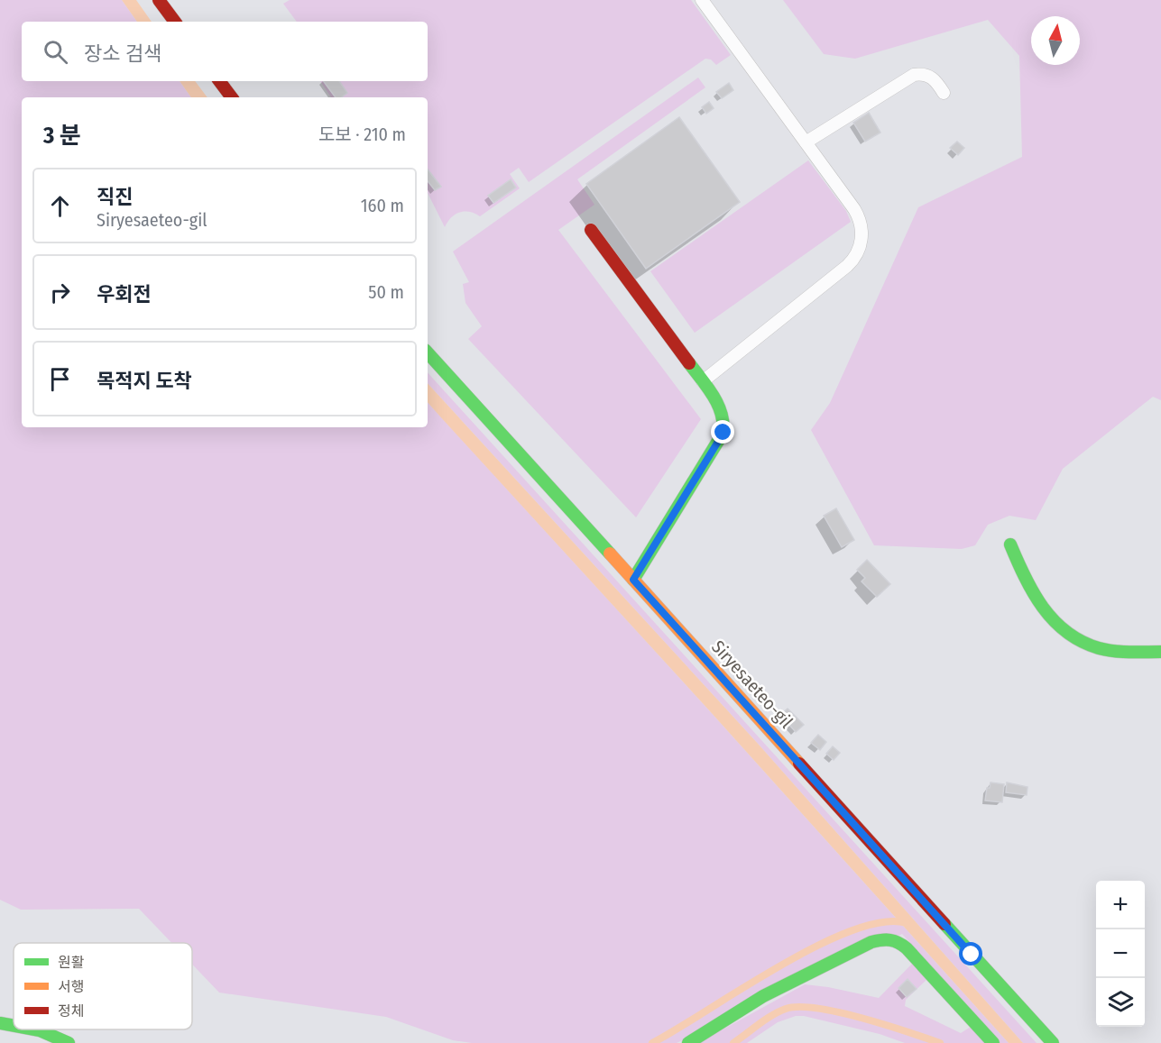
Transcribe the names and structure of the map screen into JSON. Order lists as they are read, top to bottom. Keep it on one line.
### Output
{"streets":{"street":["Siryesaeteo-gil"]},"legend":["원활","서행","정체"],"north":"top","page":{"search":"장소 검색","heading":["3 분","도보 · 210 m"],"list":[["직진","Siryesaeteo-gil","160 m"],["우회전","50 m"],"목적지 도착"],"map_buttons":["+","−"]}}
